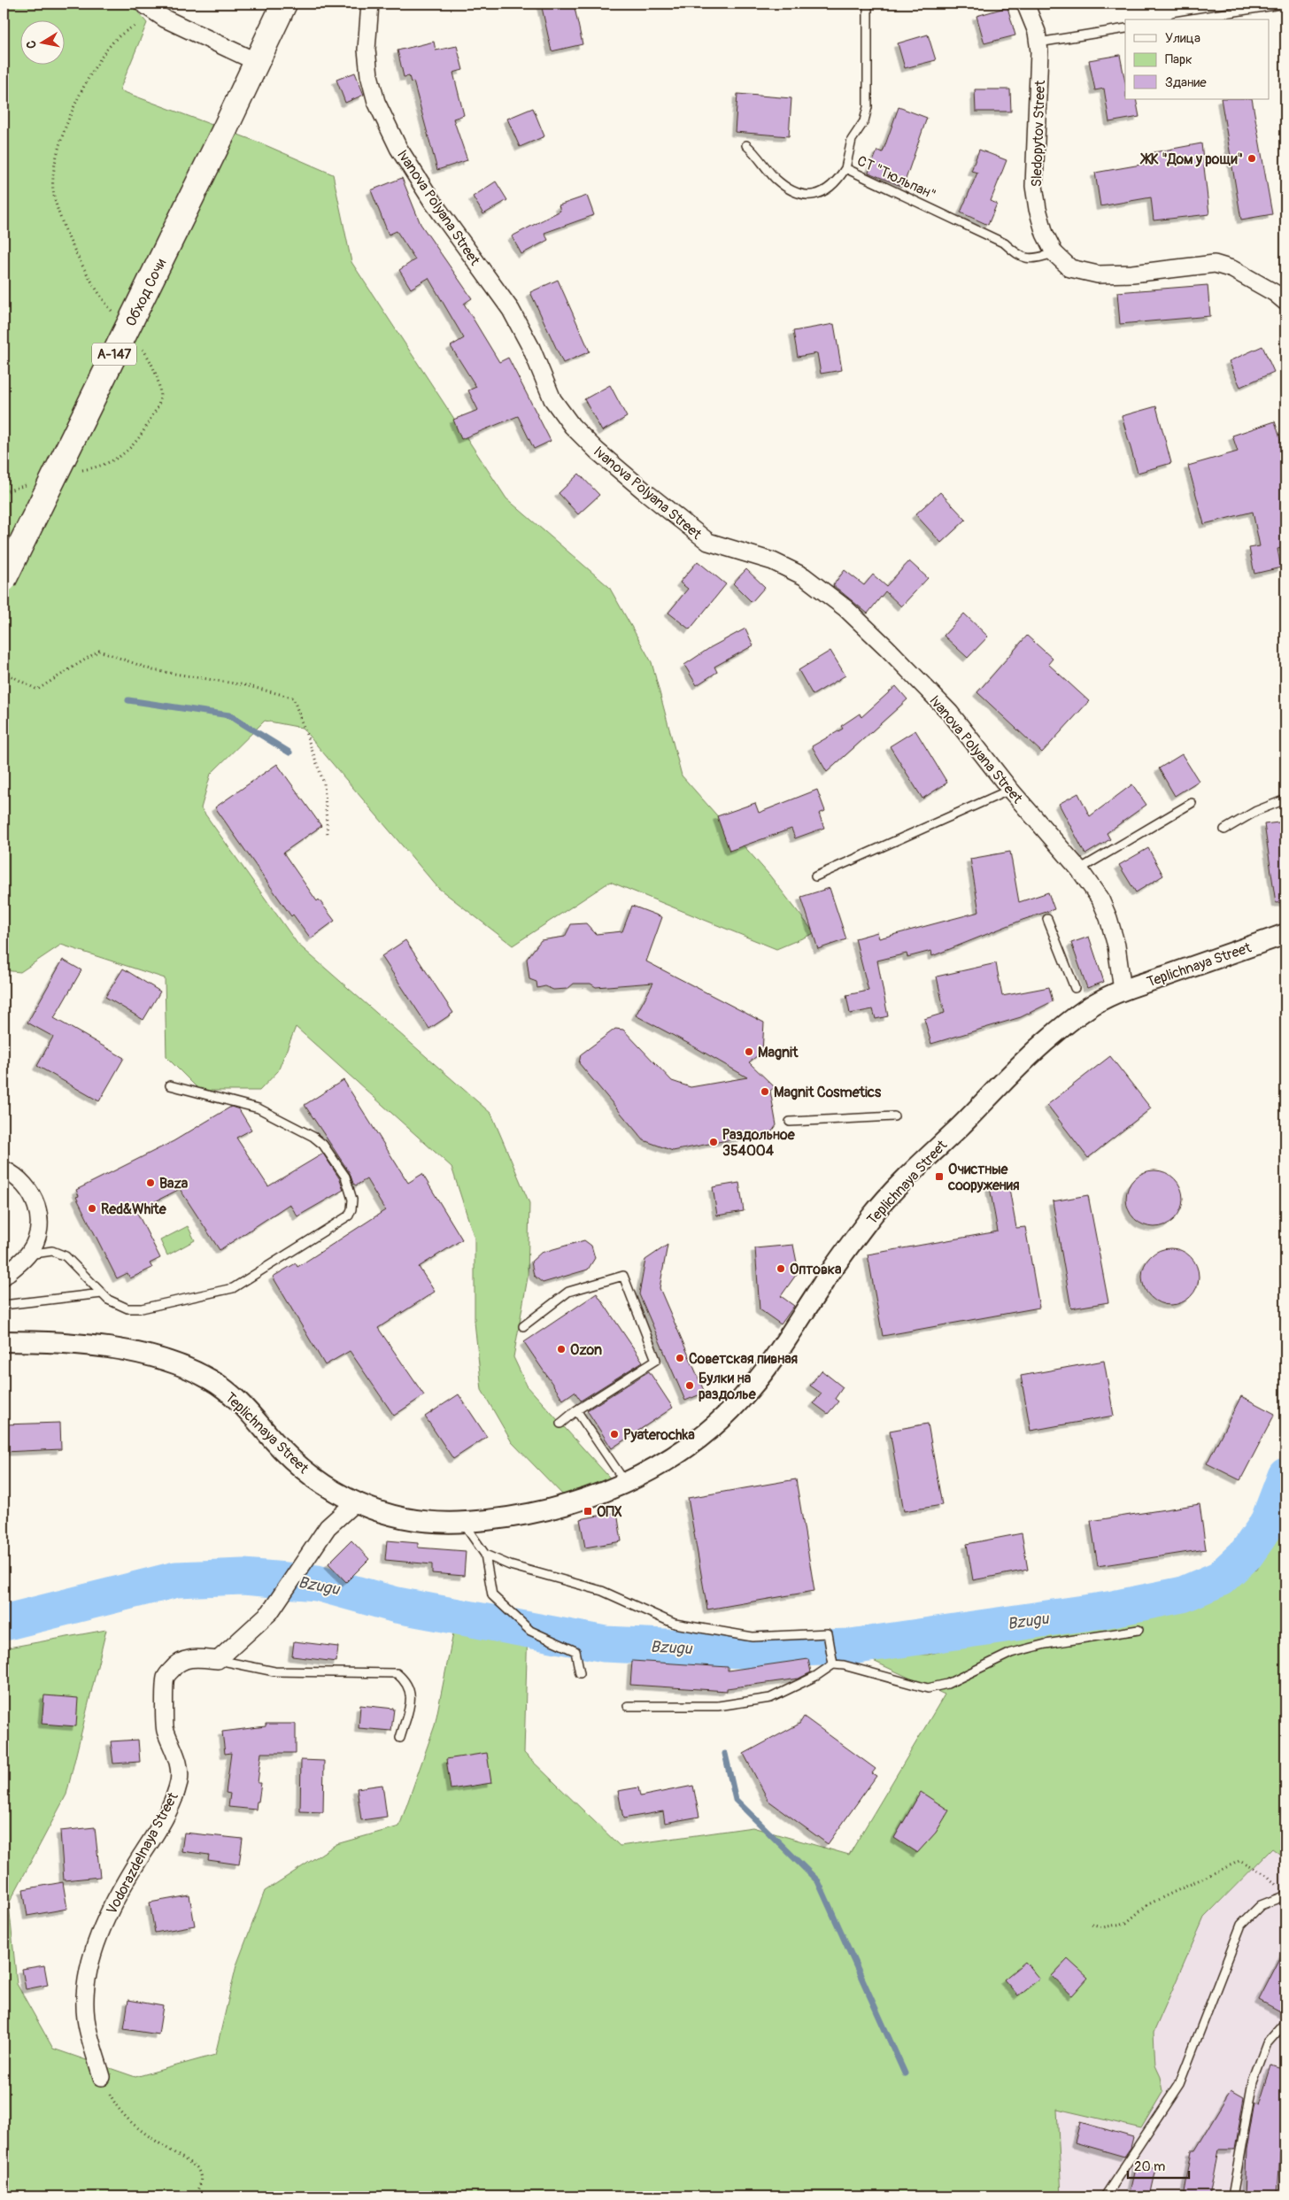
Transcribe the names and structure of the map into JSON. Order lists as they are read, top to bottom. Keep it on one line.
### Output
{"streets":{"highway":["Обход Сочи","А-147"],"street":["Sledopytov Street","Ivanova Polyana Street","Teplichnaya Street","Vodorazdelnaya Street"],"lane":["СТ \"Тюльпан\""]},"crossings":[["Sledopytov Street","СТ \"Тюльпан\""],["Ivanova Polyana Street","Teplichnaya Street"]],"water":["Bzugu"],"places":{"other":["ЖК \"Дом у рощи\"","Magnit","Magnit Cosmetics","Раздольное 354004","Baza","Red&White","Оптовка","Ozon","Советская пивная","Булки на раздолье","Pyaterochka"],"transit":["Очистные сооружения","ОПХ"]},"legend":["Улица","Парк","Здание"],"scale_bar":"20 m","north":"left"}
